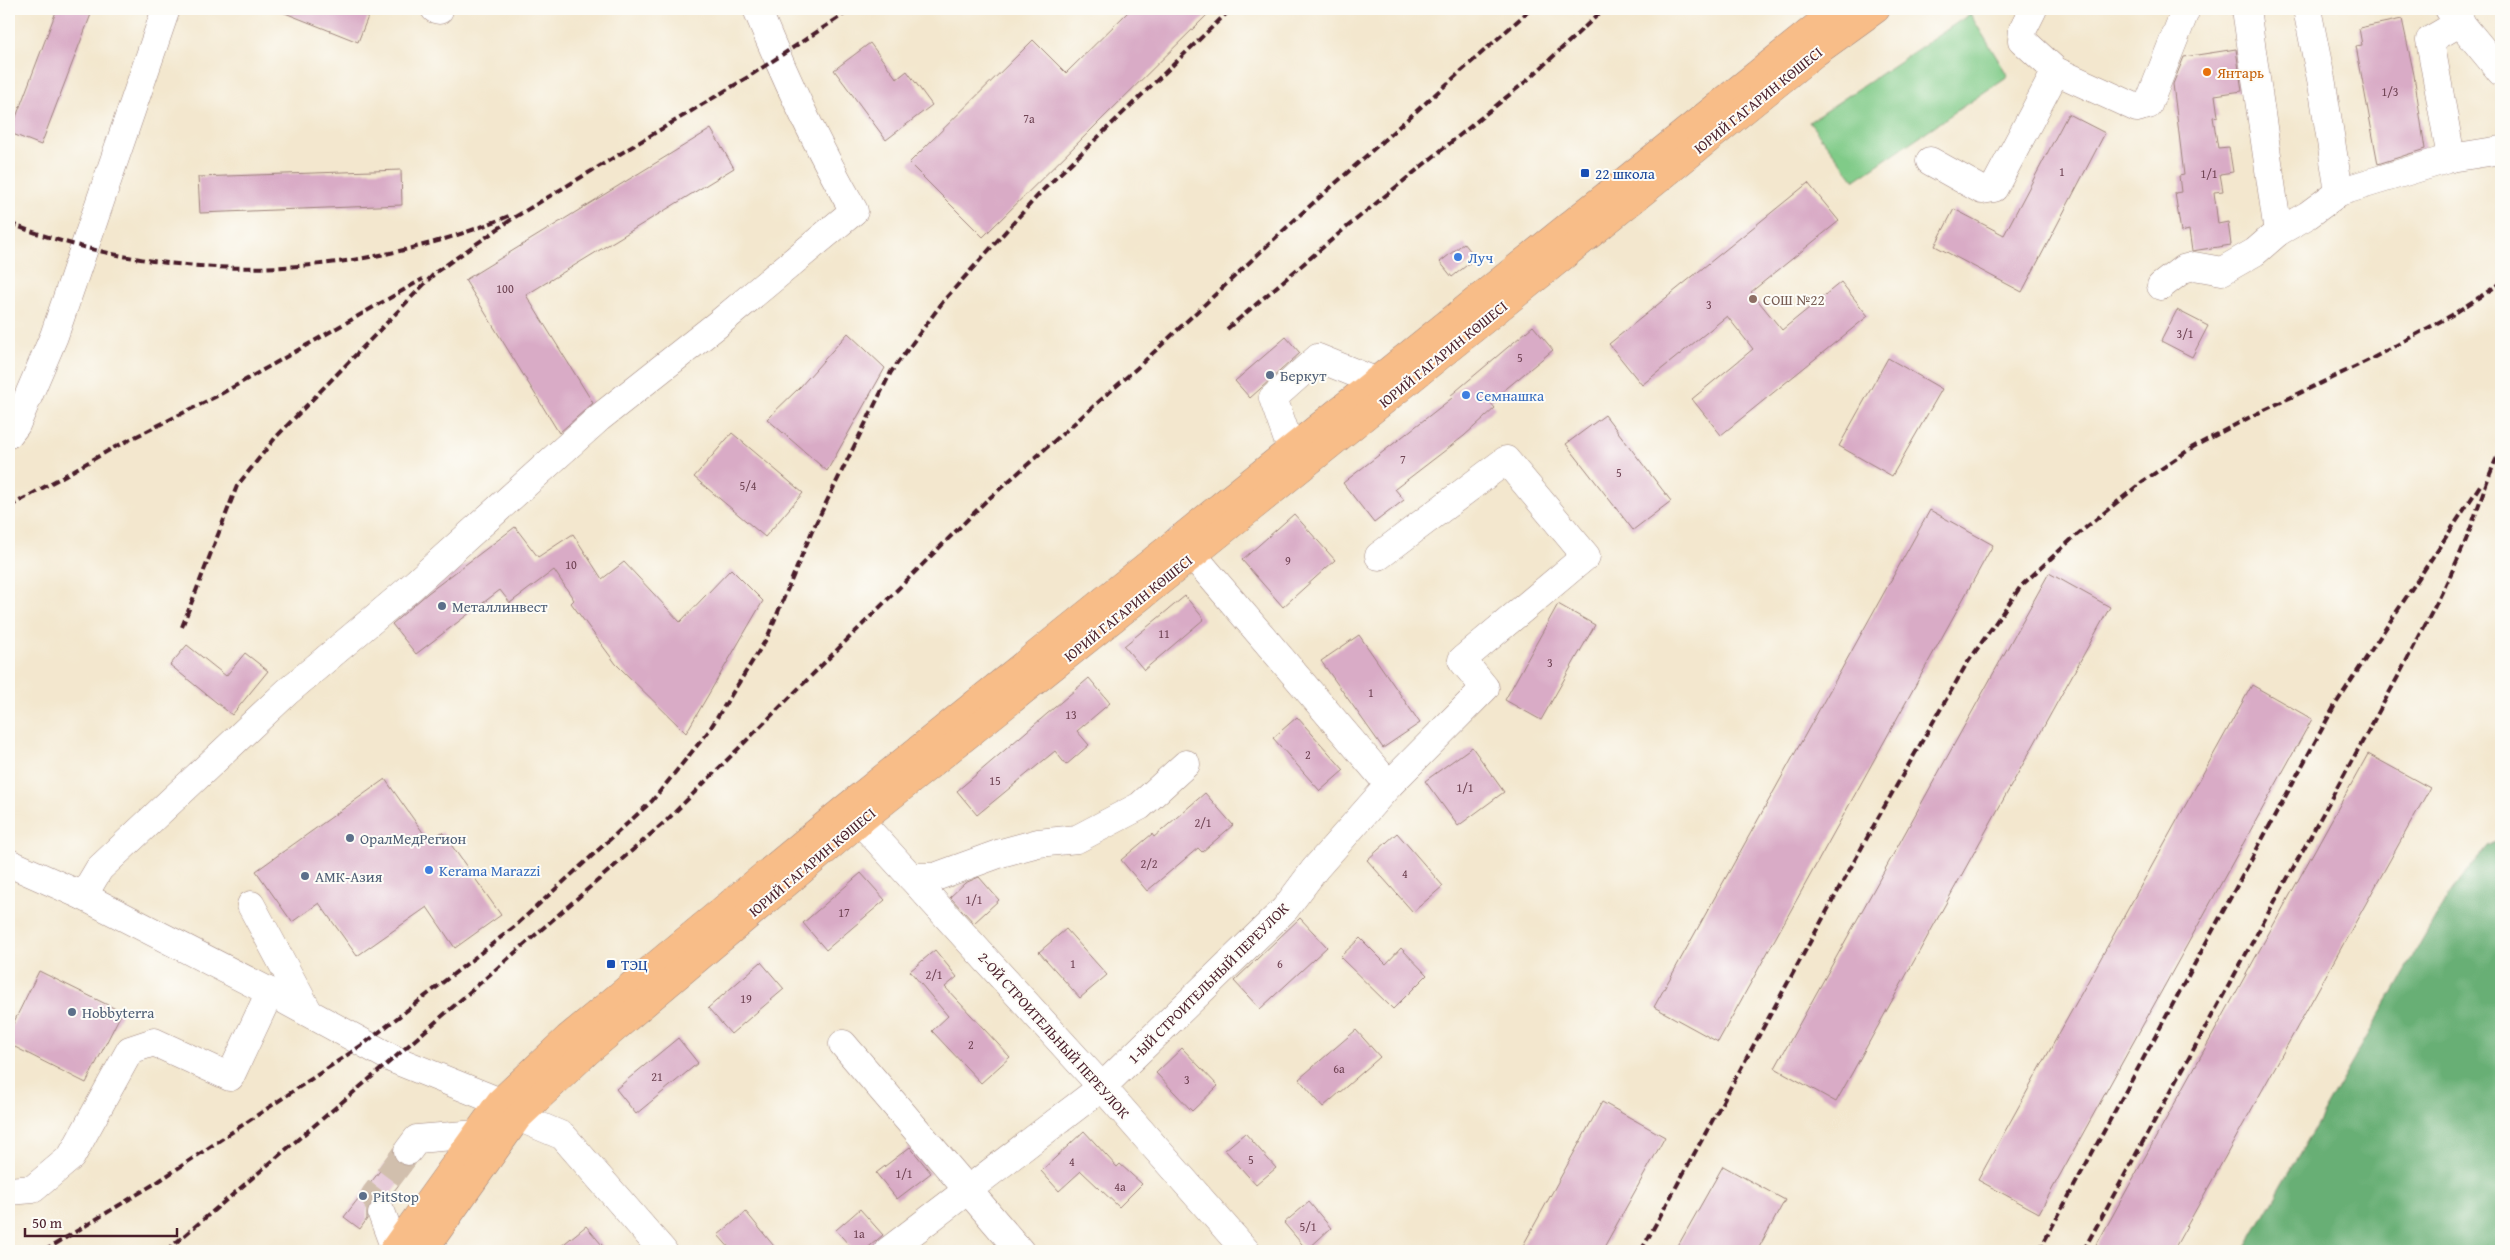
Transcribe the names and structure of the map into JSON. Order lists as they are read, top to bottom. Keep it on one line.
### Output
{"streets":{"main road":["ЮРИЙ ГАГАРИН КӨШЕСІ"],"street":["1-ЫЙ СТРОИТЕЛЬНЫЙ ПЕРЕУЛОК","2-ОЙ СТРОИТЕЛЬНЫЙ ПЕРЕУЛОК"]},"crossings":[["ЮРИЙ ГАГАРИН КӨШЕСІ","2-ОЙ СТРОИТЕЛЬНЫЙ ПЕРЕУЛОК"],["1-ЫЙ СТРОИТЕЛЬНЫЙ ПЕРЕУЛОК","2-ОЙ СТРОИТЕЛЬНЫЙ ПЕРЕУЛОК"]],"places":{"other":["Янтарь","Луч","СОШ №22","Беркут","Семнашка","Металлинвест","ОралМедРегион","Kerama Marazzi","АМК-Азия","Hobbyterra","PitStop"],"transit":["22 школа","ТЭЦ"]},"house_numbers":["1/3","7а","1","1/1","100","3","3/1","5","7","5","5/4","9","10","11","3","1","13","2","15","1/1","2/1","2/2","4","1/1","17","1","6","2/1","19","2","6а","21","3","5","4","1/1","4а","5/1","1а"],"scale_bar":"50 m"}
